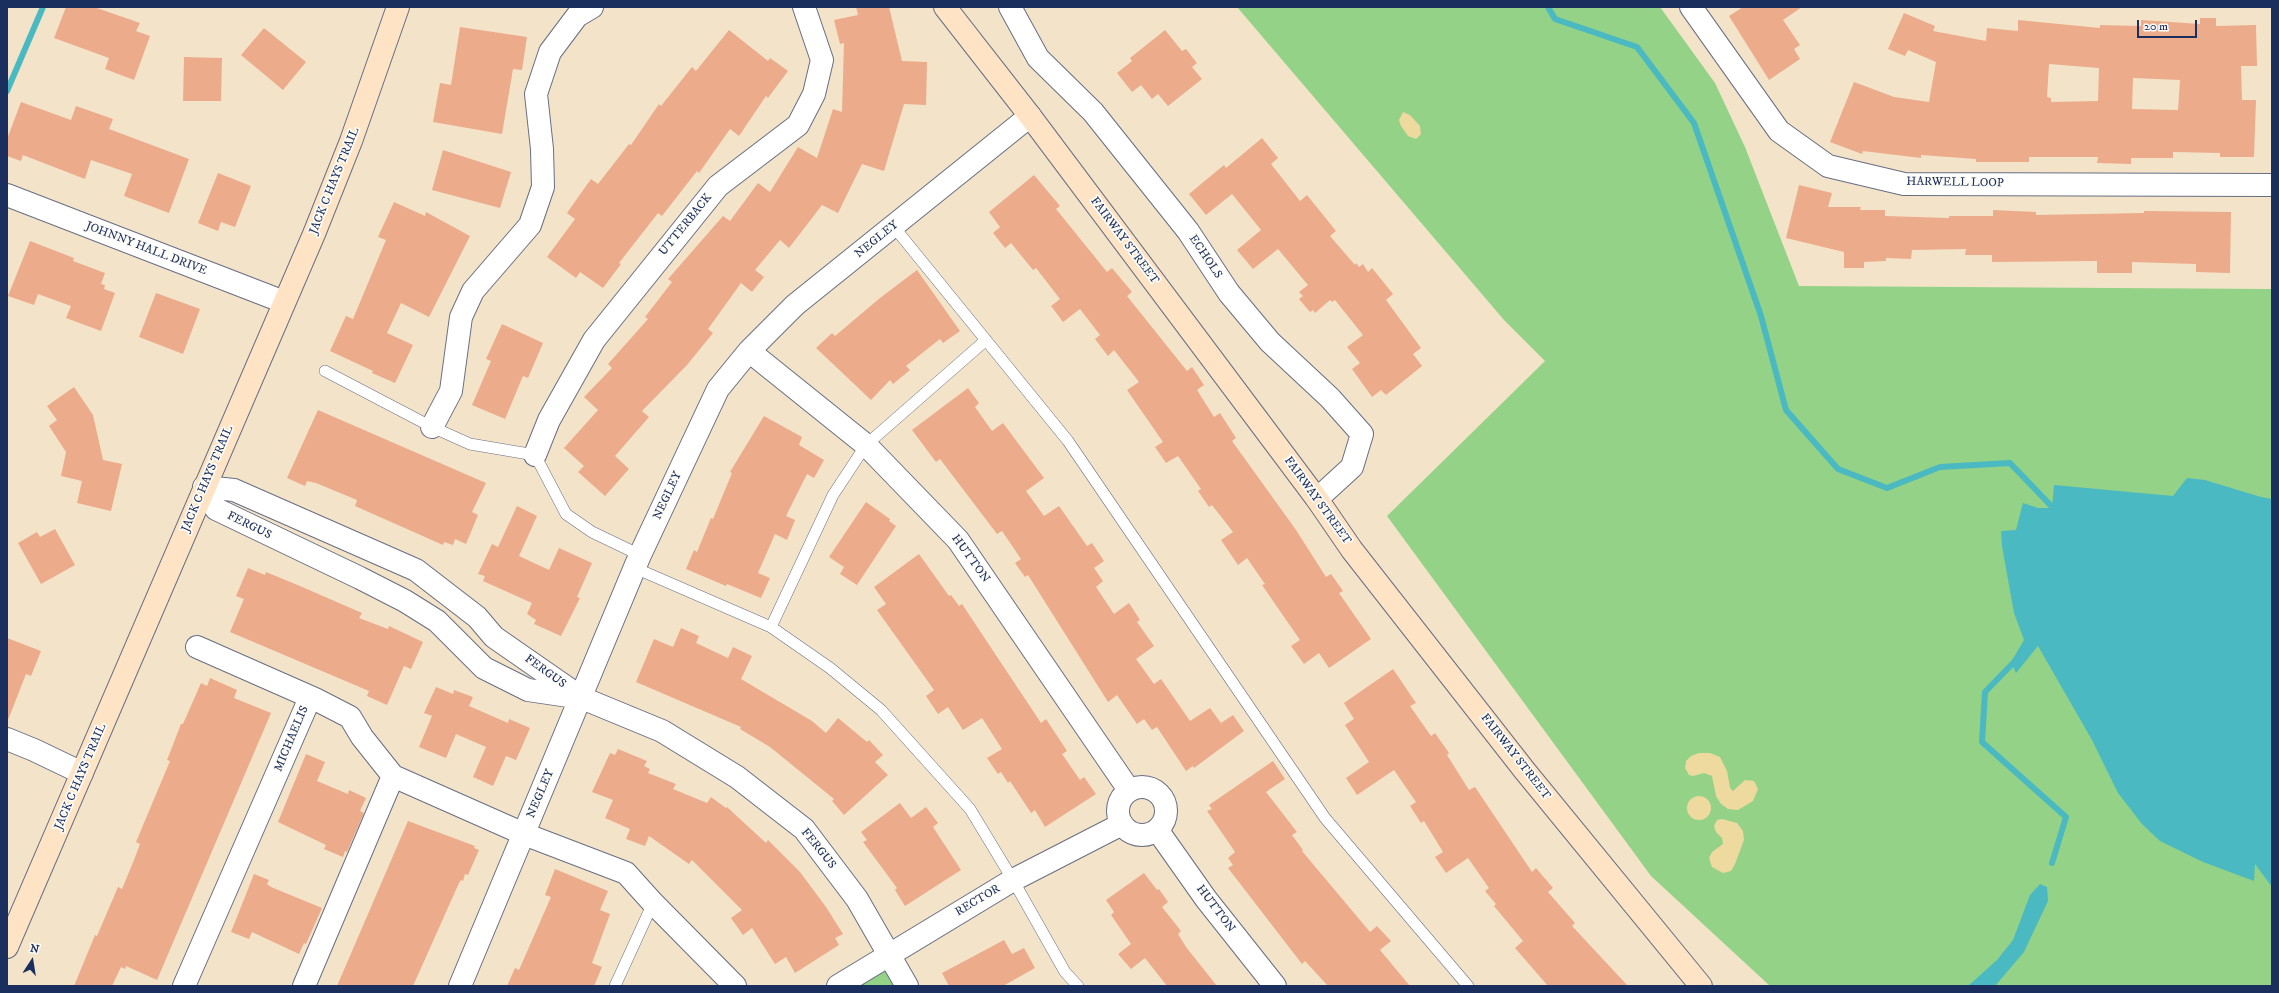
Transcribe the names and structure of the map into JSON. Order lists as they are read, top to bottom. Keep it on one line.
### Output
{"streets":{"street":["JACK C HAYS TRAIL","HARWELL LOOP","UTTERBACK","NEGLEY","FAIRWAY STREET","JOHNNY HALL DRIVE","ECHOLS","FERGUS","HUTTON","MICHAELIS","RECTOR"]},"crossings":[["JACK C HAYS TRAIL","JOHNNY HALL DRIVE"],["JACK C HAYS TRAIL","FERGUS"],["NEGLEY","FAIRWAY STREET"],["NEGLEY","FERGUS"],["NEGLEY","HUTTON"],["FAIRWAY STREET","ECHOLS"],["FERGUS","RECTOR"],["HUTTON","RECTOR"]],"scale_bar":"20 m","north":"top"}
